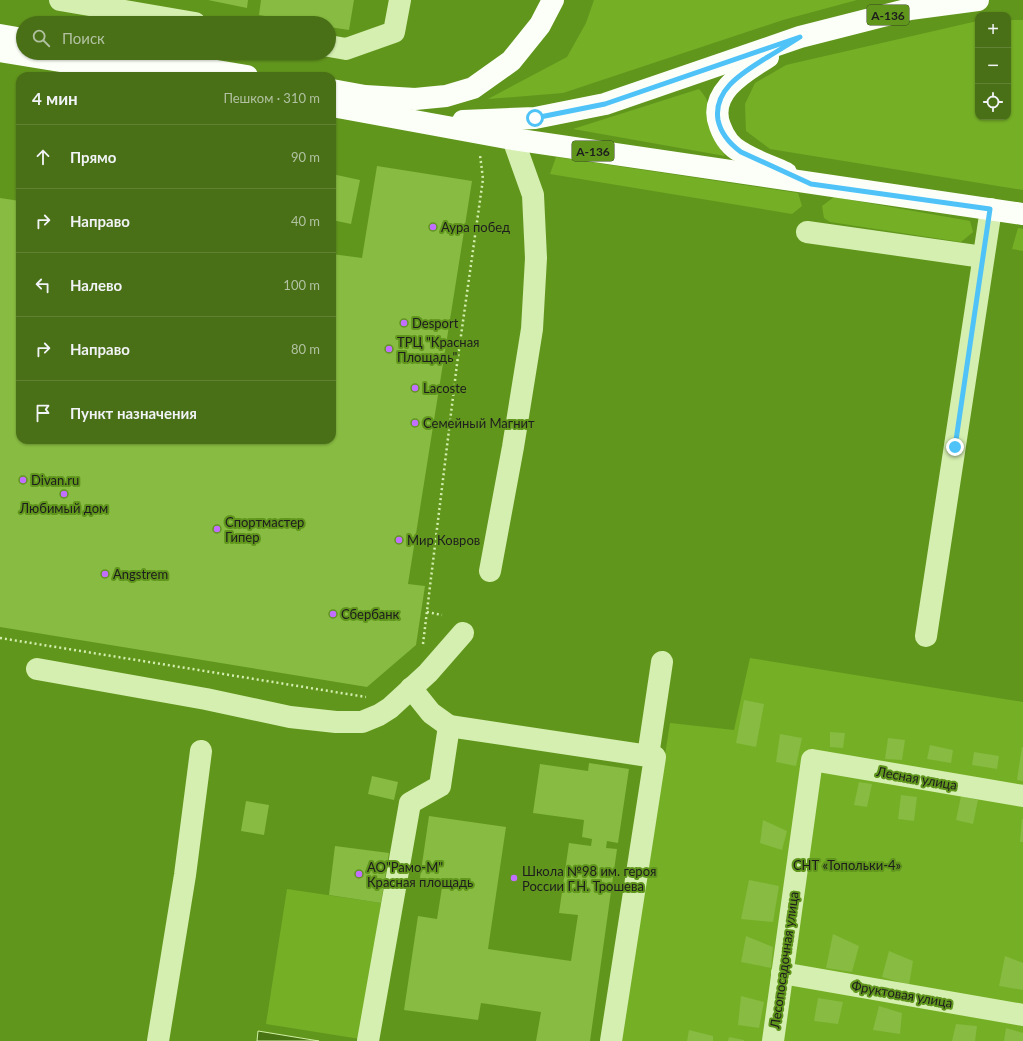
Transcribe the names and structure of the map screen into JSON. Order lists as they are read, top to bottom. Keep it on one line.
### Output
{"streets":{"main road":["А-136"],"street":["Лесная улица","Лесопосадочная улица","Фруктовая улица"]},"crossings":[["Лесная улица","Лесопосадочная улица"],["Лесопосадочная улица","Фруктовая улица"]],"parks":["СНТ «Топольки-4»"],"places":["Аура побед","Desport","ТРЦ \"Красная Площадь\"","Lacoste","Семейный Магнит","Divan.ru","Любимый дом","Спортмастер Гипер","Мир Ковров","Angstrem","Сбербанк","АО\"Рамо-М\" Красная площадь","Школа №98 им. героя России Г.Н. Трошева"],"page":{"map_buttons":["+","−"],"search":"Поиск","heading":["4 мин","Пешком · 310 m"],"list":[["Прямо","90 m"],["Направо","40 m"],["Налево","100 m"],["Направо","80 m"],"Пункт назначения"]}}
